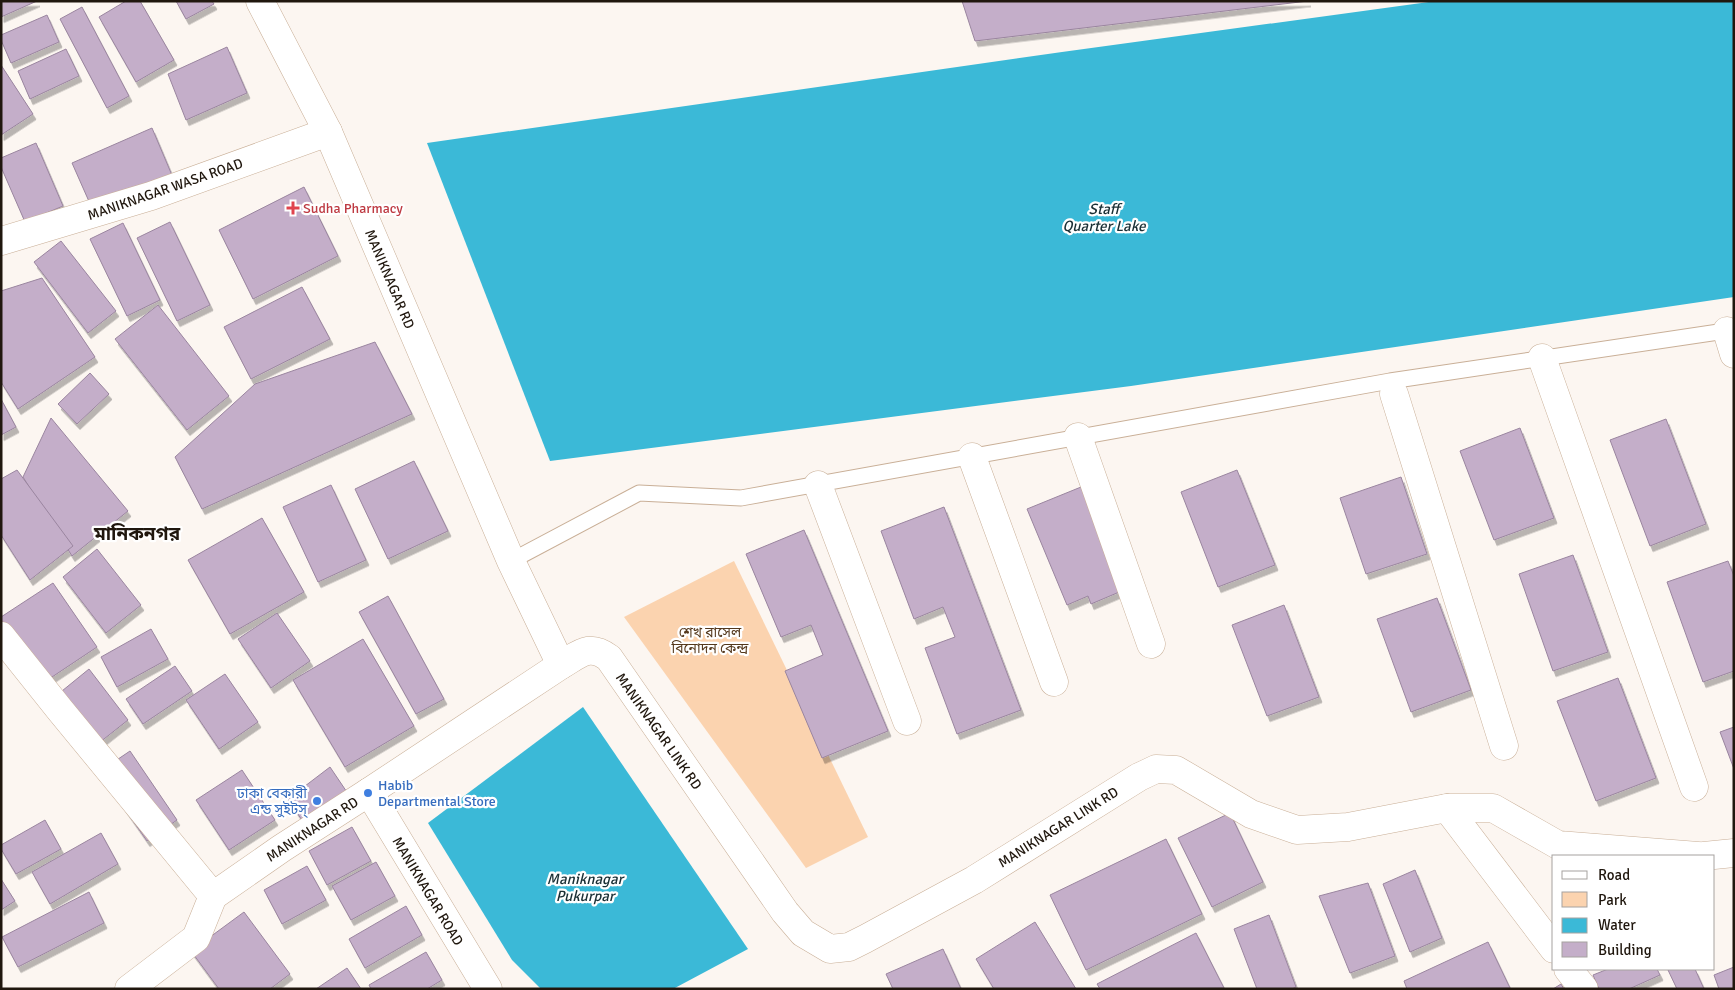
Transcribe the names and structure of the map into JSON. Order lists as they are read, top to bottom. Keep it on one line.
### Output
{"streets":{"street":["MANIKNAGAR WASA ROAD","MANIKNAGAR RD","MANIKNAGAR LINK RD","MANIKNAGAR ROAD"]},"crossings":[["MANIKNAGAR WASA ROAD","MANIKNAGAR RD"],["MANIKNAGAR RD","MANIKNAGAR LINK RD"],["MANIKNAGAR RD","MANIKNAGAR ROAD"]],"districts":["মানিকনগর"],"water":["Staff Quarter Lake","Maniknagar Pukurpar"],"parks":["শেখ রাসেল বিনোদন কেন্দ্র"],"places":{"health":["Sudha Pharmacy"],"other":["Habib Departmental Store","ঢাকা বেকারী এন্ড সুইটস্"]},"legend":["Road","Park","Water","Building"]}
